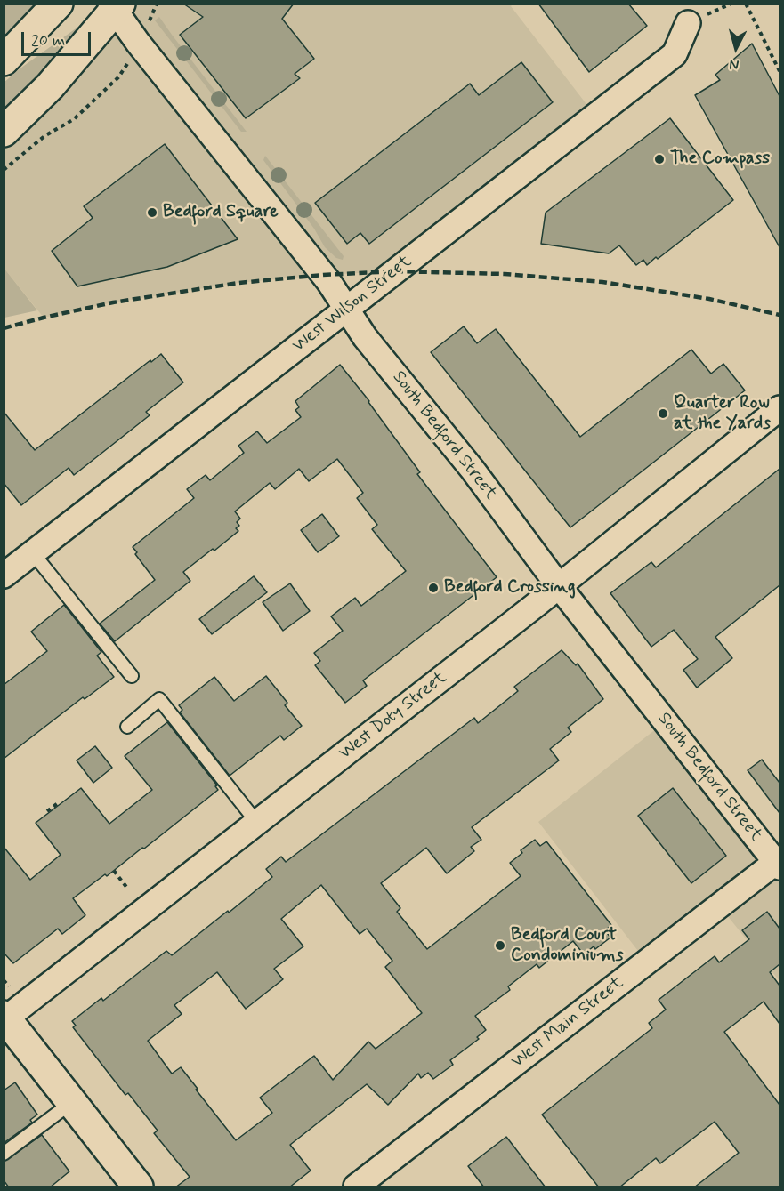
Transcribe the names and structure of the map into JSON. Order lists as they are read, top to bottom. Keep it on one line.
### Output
{"streets":{"street":["West Wilson Street","South Bedford Street","West Doty Street","West Main Street"]},"crossings":[["West Wilson Street","South Bedford Street"],["South Bedford Street","West Doty Street"],["South Bedford Street","West Main Street"]],"places":["The Compass","Bedford Square","Quarter Row at the Yards","Bedford Crossing","Bedford Court Condominiums"],"scale_bar":"20 m","north":"bottom"}
